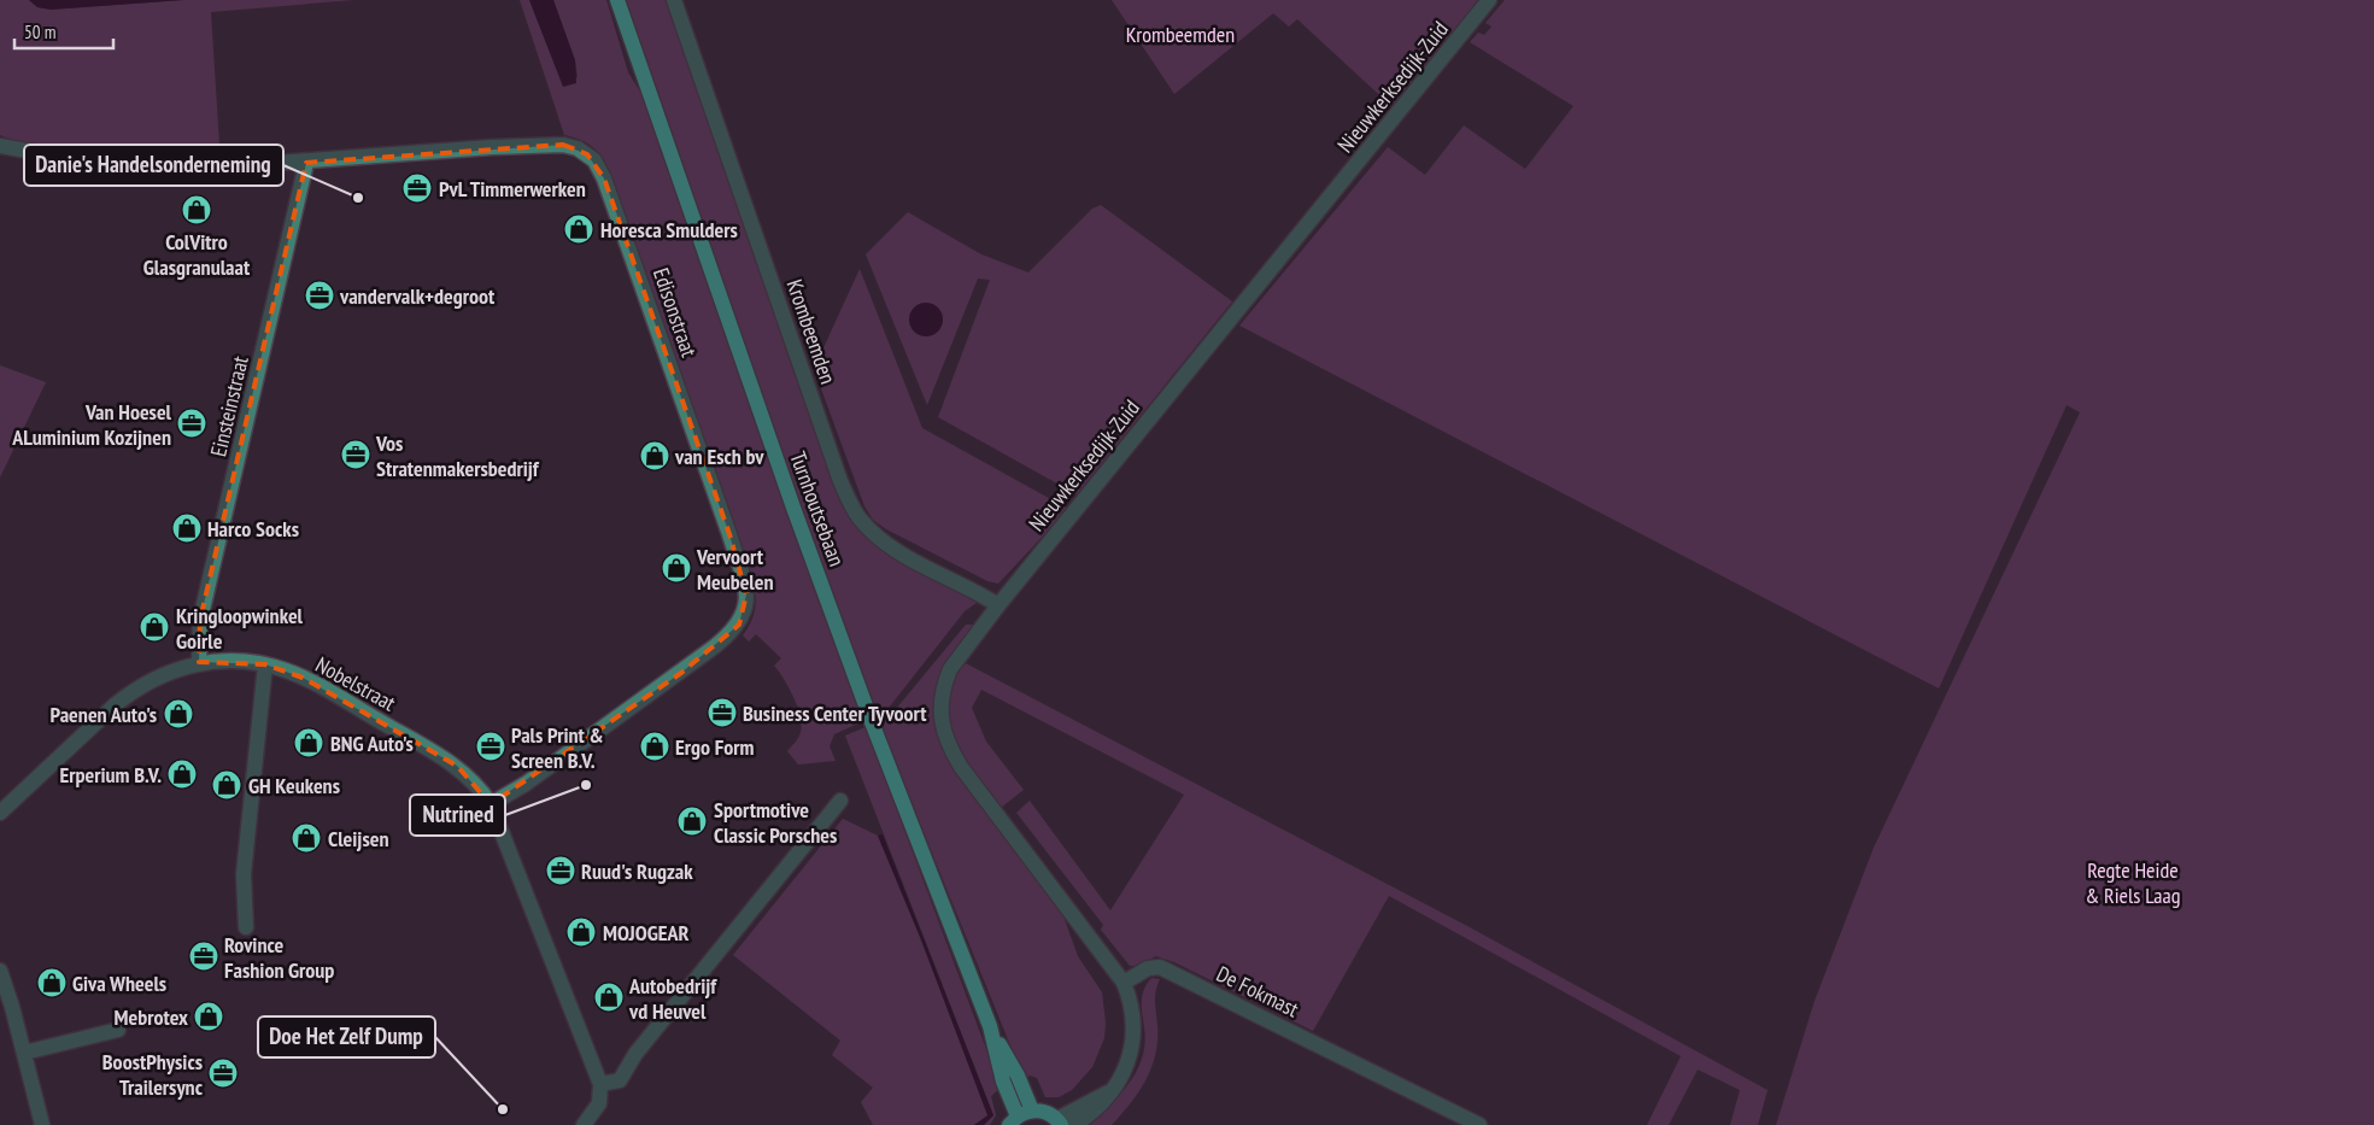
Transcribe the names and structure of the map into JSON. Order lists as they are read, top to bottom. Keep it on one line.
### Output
{"streets":{"main road":["Turnhoutsebaan"],"street":["Nieuwkerksedijk-Zuid","Edisonstraat","Krombeemden","Einsteinstraat","Nobelstraat","De Fokmast"]},"crossings":[["Nieuwkerksedijk-Zuid","Krombeemden"],["Nieuwkerksedijk-Zuid","De Fokmast"],["Edisonstraat","Einsteinstraat"],["Edisonstraat","Nobelstraat"],["Einsteinstraat","Nobelstraat"]],"parks":["Krombeemden","Regte Heide & Riels Laag"],"places":{"office":["PvL Timmerwerken","vandervalk+degroot","Van Hoesel ALuminium Kozijnen","Vos Stratenmakersbedrijf","Business Center Tyvoort","Pals Print & Screen B.V.","Ruud's Rugzak","Rovince Fashion Group","BoostPhysics Trailersync"],"other":["Danie's Handelsonderneming","Nutrined","Doe Het Zelf Dump"],"shop":["ColVitro Glasgranulaat","Horesca Smulders","van Esch bv","Harco Socks","Vervoort Meubelen","Kringloopwinkel Goirle","Paenen Auto's","BNG Auto's","Ergo Form","Erperium B.V.","GH Keukens","Sportmotive Classic Porsches","Cleijsen","MOJOGEAR","Giva Wheels","Autobedrijf vd Heuvel","Mebrotex"]},"scale_bar":"50 m"}
